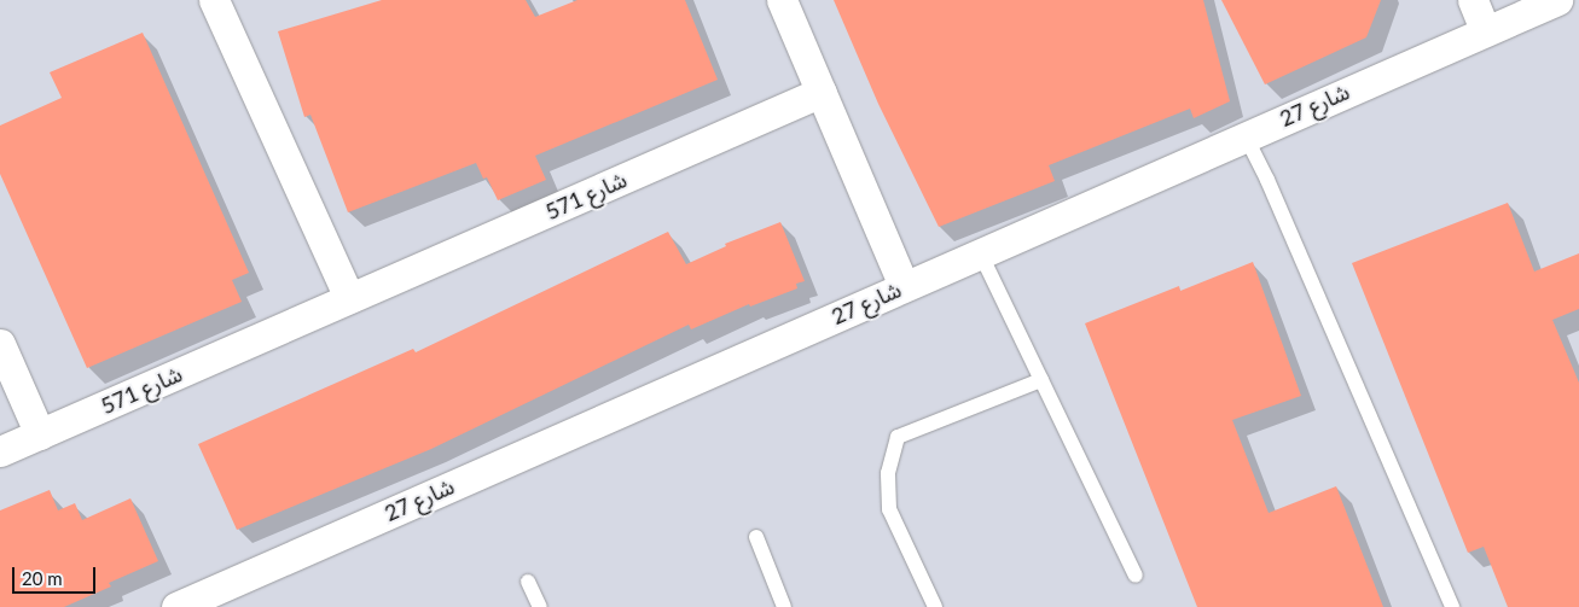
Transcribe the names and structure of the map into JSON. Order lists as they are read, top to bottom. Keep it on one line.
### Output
{"streets":{"street":["شارع 27","شارع 571"]},"scale_bar":"20 m"}
